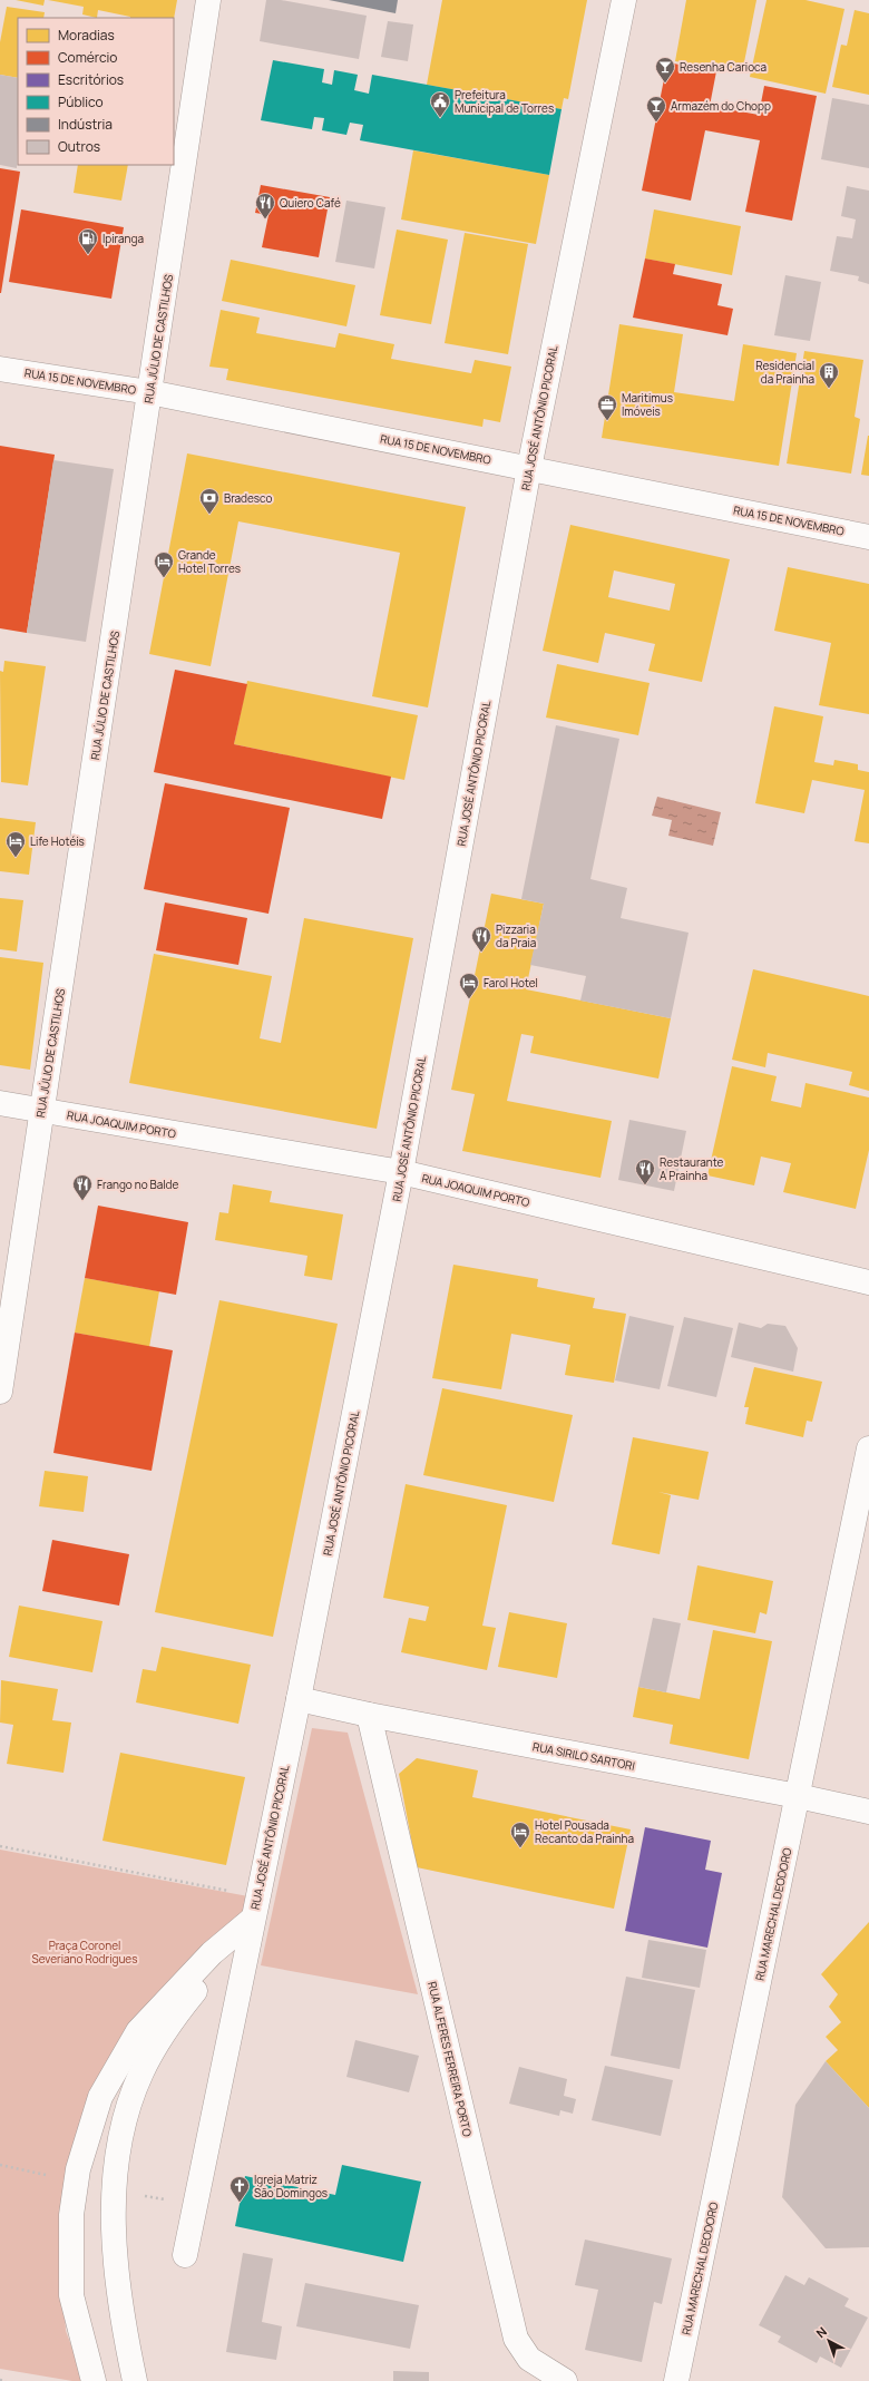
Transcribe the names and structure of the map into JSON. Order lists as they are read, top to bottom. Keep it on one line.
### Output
{"streets":{"street":["RUA JÚLIO DE CASTILHOS","RUA 15 DE NOVEMBRO","RUA JOSÉ ANTÔNIO PICORAL","RUA JOAQUIM PORTO","RUA SIRILO SARTORI","RUA MARECHAL DEODORO","RUA ALFERES FERREIRA PORTO"]},"crossings":[["RUA JÚLIO DE CASTILHOS","RUA 15 DE NOVEMBRO"],["RUA JÚLIO DE CASTILHOS","RUA JOAQUIM PORTO"],["RUA 15 DE NOVEMBRO","RUA JOSÉ ANTÔNIO PICORAL"],["RUA JOSÉ ANTÔNIO PICORAL","RUA JOAQUIM PORTO"],["RUA JOSÉ ANTÔNIO PICORAL","RUA SIRILO SARTORI"],["RUA SIRILO SARTORI","RUA MARECHAL DEODORO"],["RUA SIRILO SARTORI","RUA ALFERES FERREIRA PORTO"]],"parks":["Praça Coronel Severiano Rodrigues"],"places":{"bar":["Resenha Carioca","Armazém do Chopp"],"public building":["Prefeitura Municipal de Torres"],"restaurant":["Quiero Café","Pizzaria da Praia","Restaurante A Prainha","Frango no Balde"],"fuel station":["Ipiranga"],"building":["Residencial da Prainha"],"office":["Maritimus Imóveis"],"bank":["Bradesco"],"hotel":["Grande Hotel Torres","Life Hotéis","Farol Hotel","Hotel Pousada Recanto da Prainha"],"church":["Igreja Matriz São Domingos"]},"legend":["Moradias","Comércio","Escritórios","Público","Indústria","Outros"],"north":"top left"}
